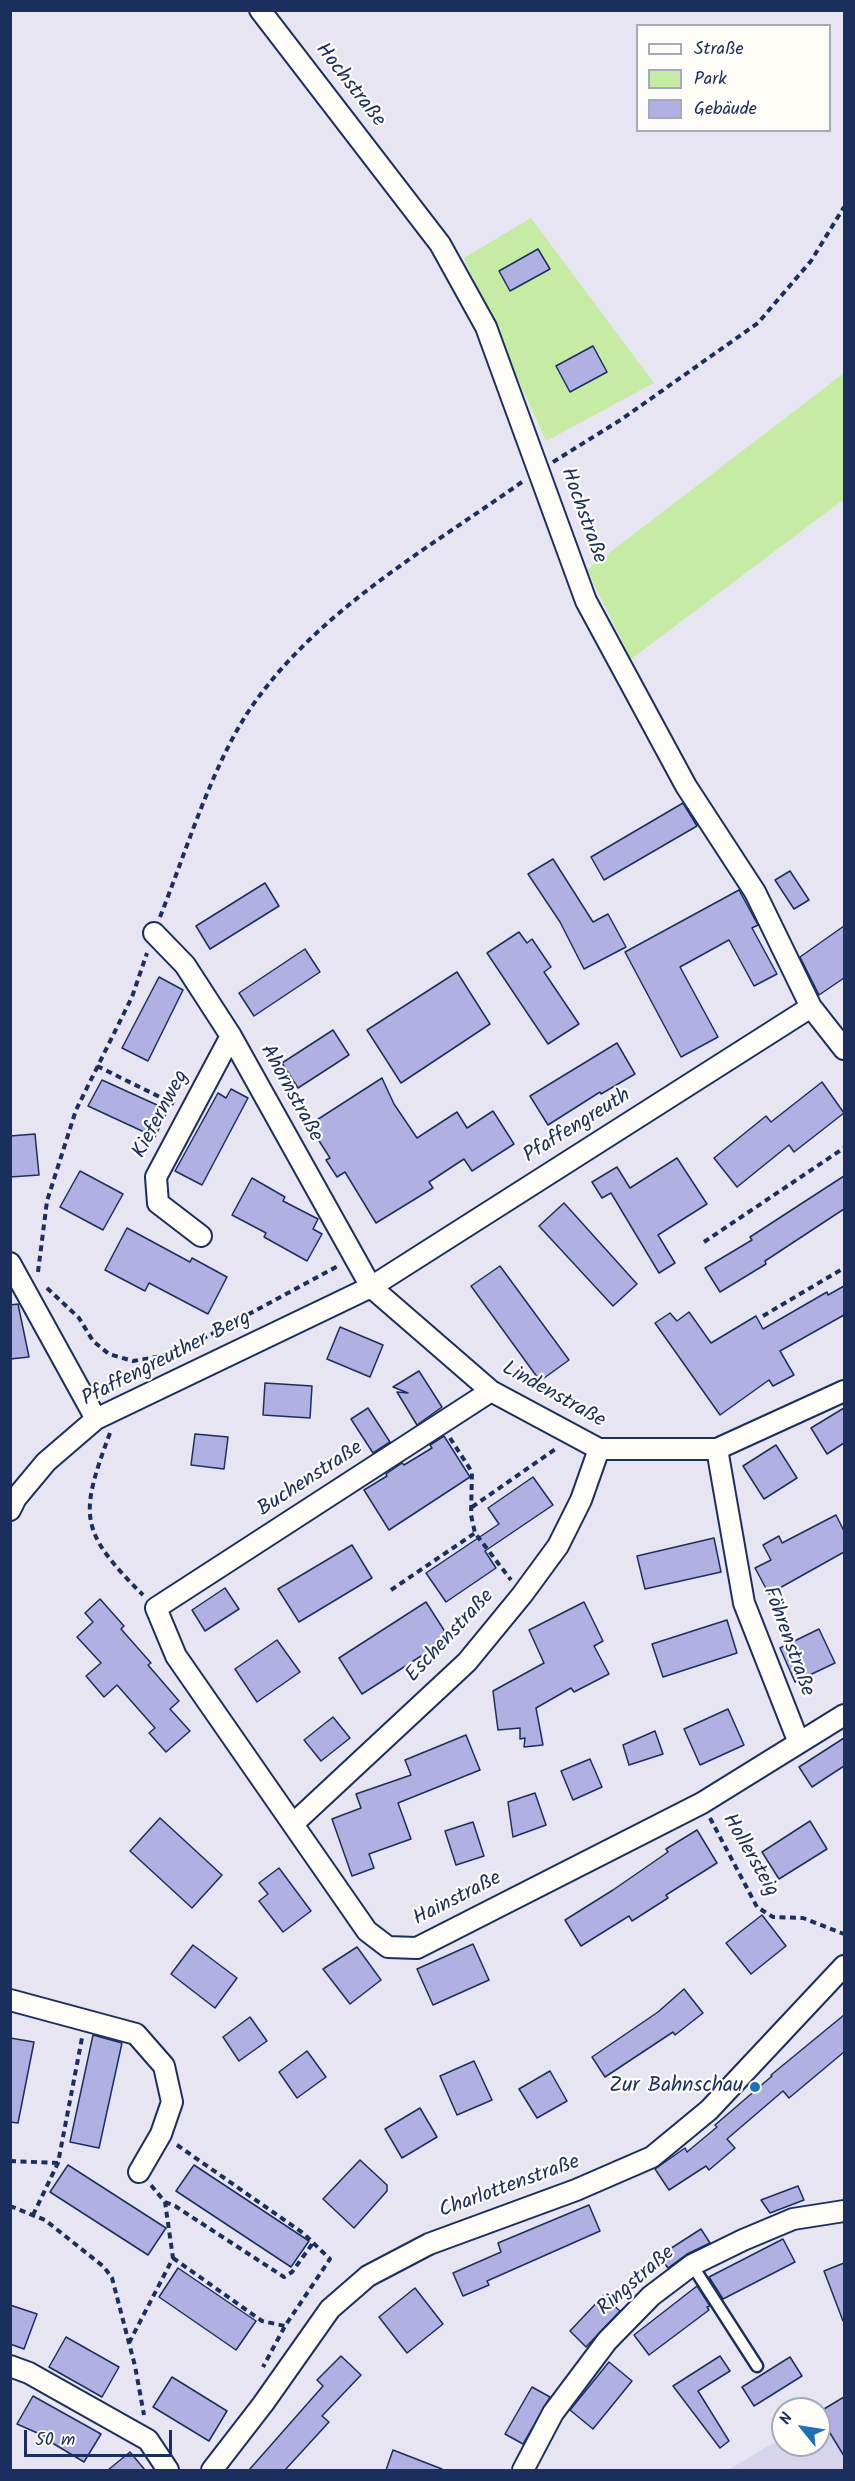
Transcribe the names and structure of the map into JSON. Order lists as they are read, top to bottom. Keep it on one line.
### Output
{"streets":{"street":["Hochstraße","Ahornstraße","Kiefernweg","Pfaffengreuth","Pfaffengreuther Berg","Lindenstraße","Buchenstraße","Eschenstraße","Föhrenstraße","Hainstraße","Charlottenstraße","Ringstraße"],"path":["Hollersteig"]},"crossings":[["Hochstraße","Pfaffengreuth"],["Ahornstraße","Kiefernweg"],["Ahornstraße","Pfaffengreuth"],["Ahornstraße","Pfaffengreuther Berg"],["Ahornstraße","Lindenstraße"],["Pfaffengreuth","Pfaffengreuther Berg"],["Pfaffengreuth","Lindenstraße"],["Pfaffengreuther Berg","Lindenstraße"],["Lindenstraße","Buchenstraße"],["Lindenstraße","Eschenstraße"],["Lindenstraße","Föhrenstraße"],["Buchenstraße","Hainstraße"],["Eschenstraße","Hainstraße"],["Föhrenstraße","Hainstraße"],["Hollersteig","Hainstraße"]],"places":["Zur Bahnschau"],"legend":["Straße","Park","Gebäude"],"scale_bar":"50 m","north":"top left"}
